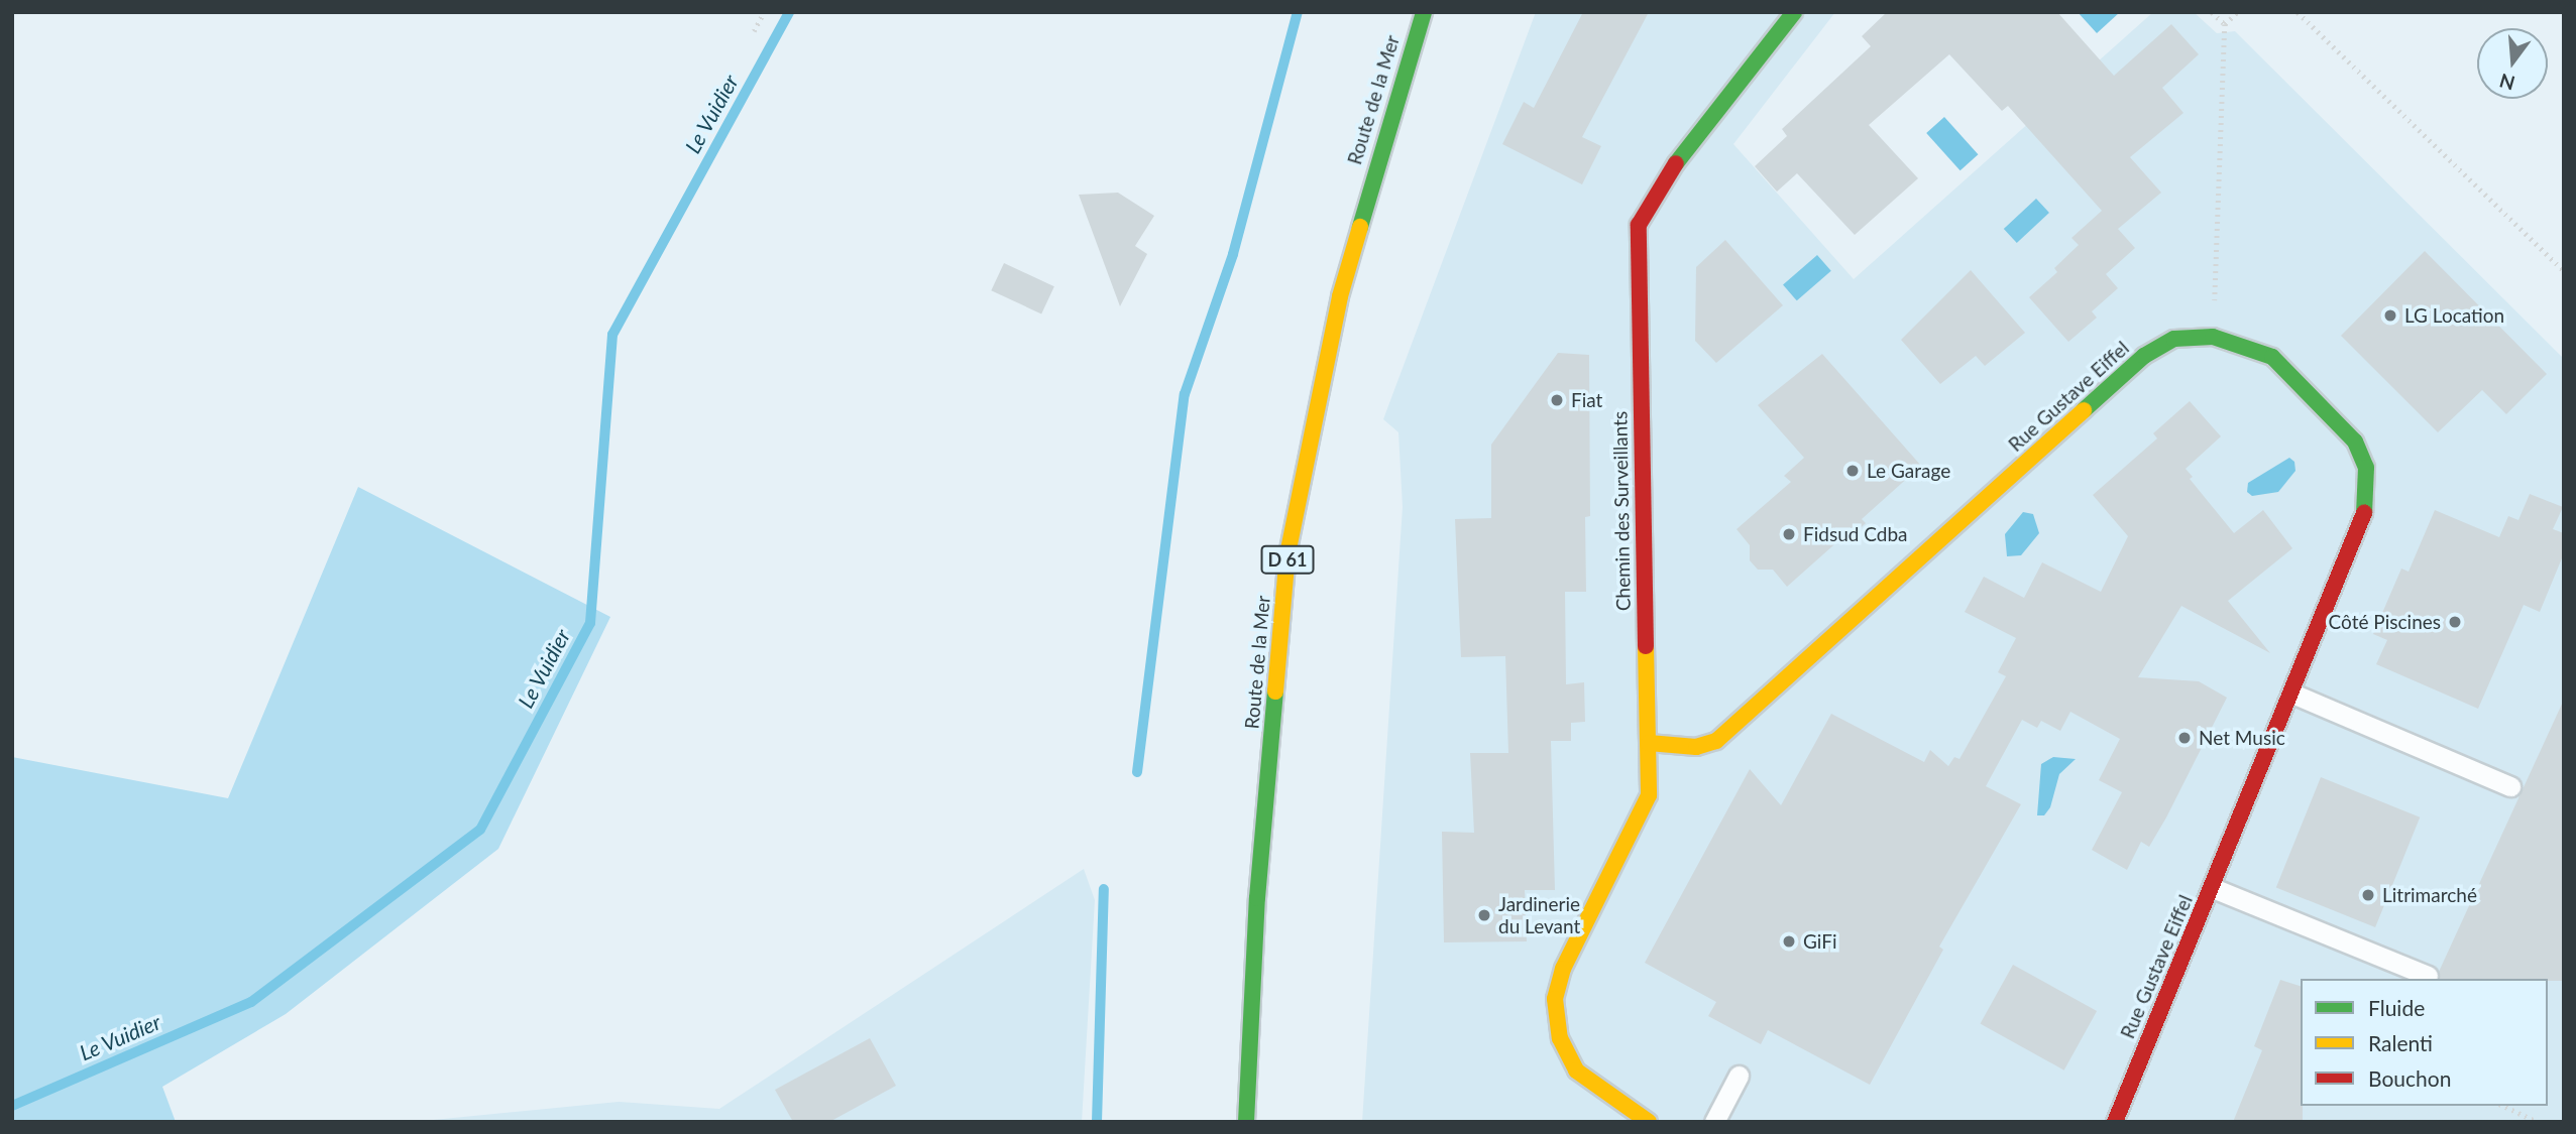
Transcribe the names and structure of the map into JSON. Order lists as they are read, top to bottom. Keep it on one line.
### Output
{"streets":{"street":["Route de la Mer","Rue Gustave Eiffel","Chemin des Surveillants","D 61"]},"crossings":[["Rue Gustave Eiffel","Chemin des Surveillants"]],"water":["Le Vuidier"],"places":["LG Location","Fiat","Le Garage","Fidsud Cdba","Côté Piscines","Net Music","Litrimarché","Jardinerie du Levant","GiFi"],"legend":["Fluide","Ralenti","Bouchon"],"north":"bottom"}
